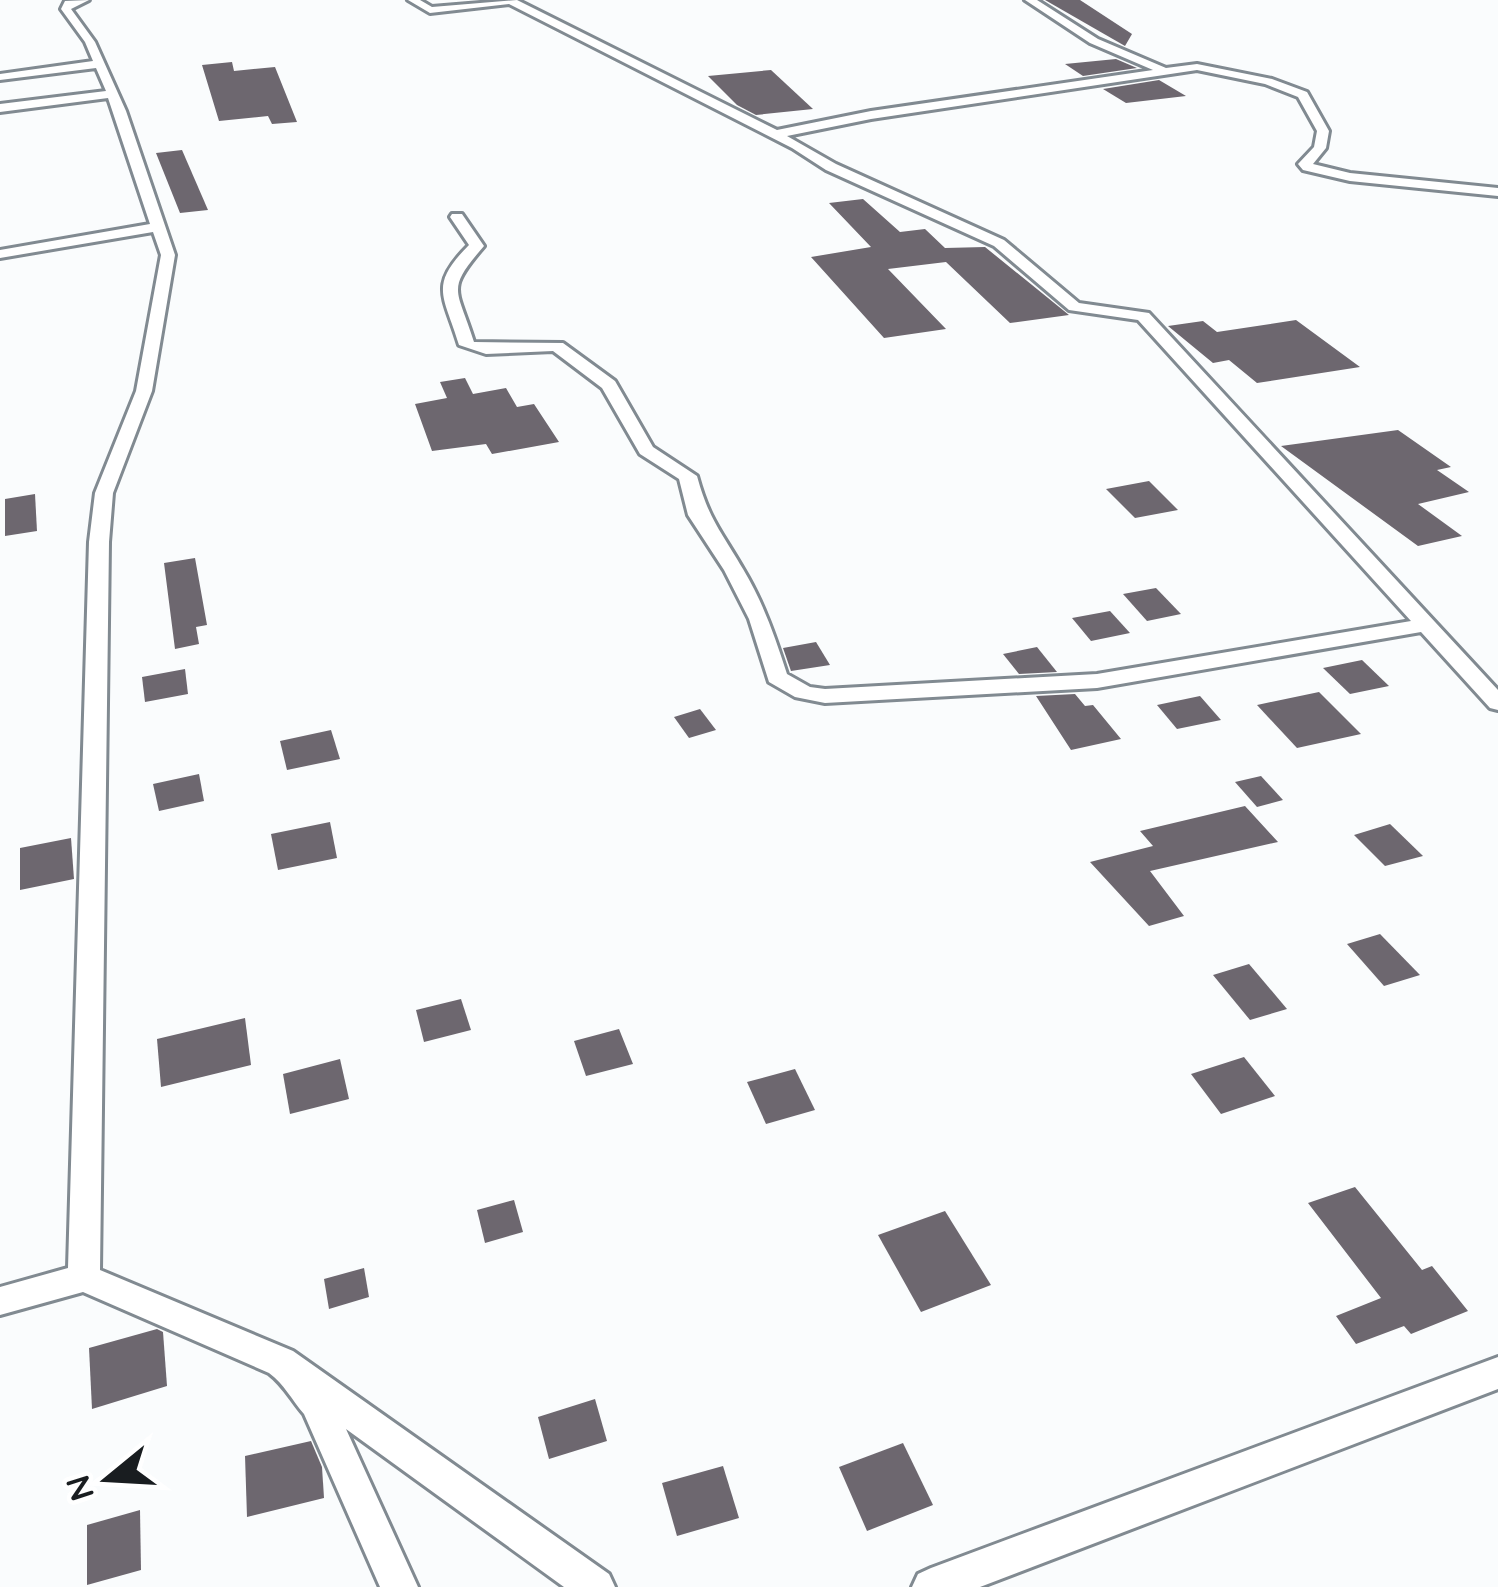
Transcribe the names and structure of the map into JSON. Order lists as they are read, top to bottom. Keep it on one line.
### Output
{"north":"left"}
